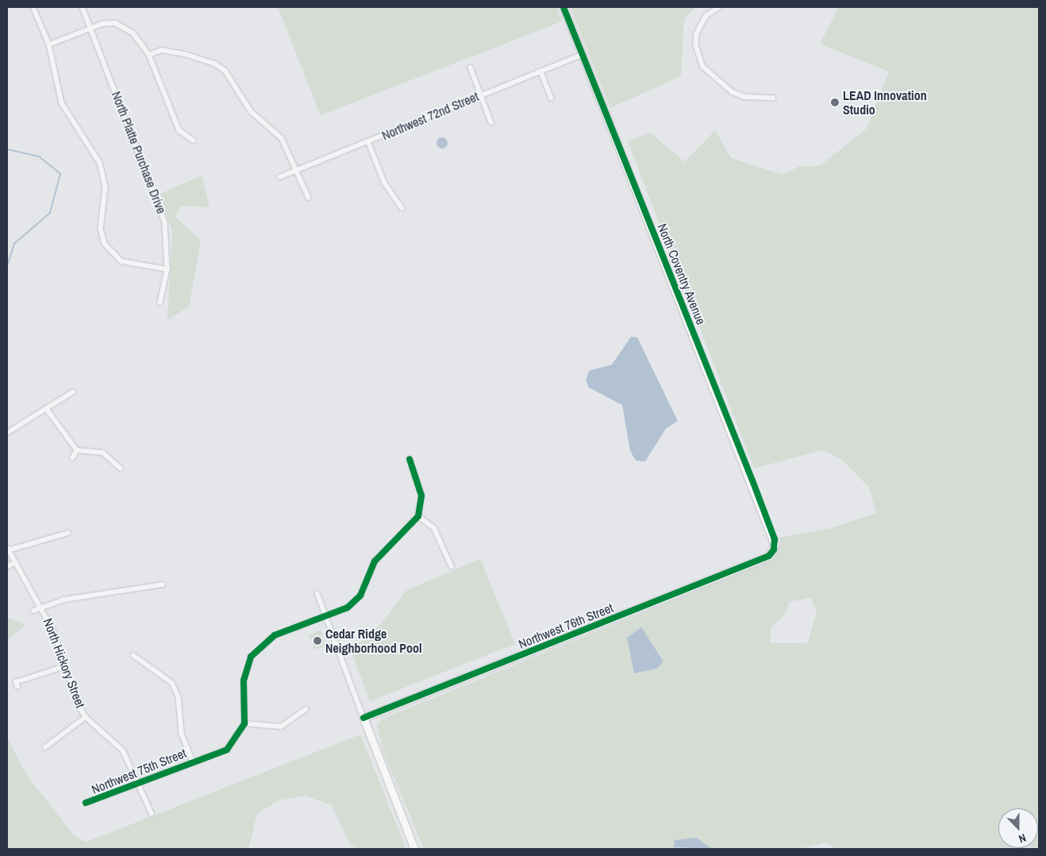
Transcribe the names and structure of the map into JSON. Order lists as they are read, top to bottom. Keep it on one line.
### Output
{"streets":{"street":["Northwest 72nd Street","North Platte Purchase Drive","North Coventry Avenue","Northwest 76th Street","North Hickory Street","Northwest 75th Street"]},"crossings":[["Northwest 72nd Street","North Coventry Avenue"],["North Coventry Avenue","Northwest 76th Street"],["North Hickory Street","Northwest 75th Street"]],"places":["LEAD Innovation Studio","Cedar Ridge Neighborhood Pool"],"north":"bottom"}
